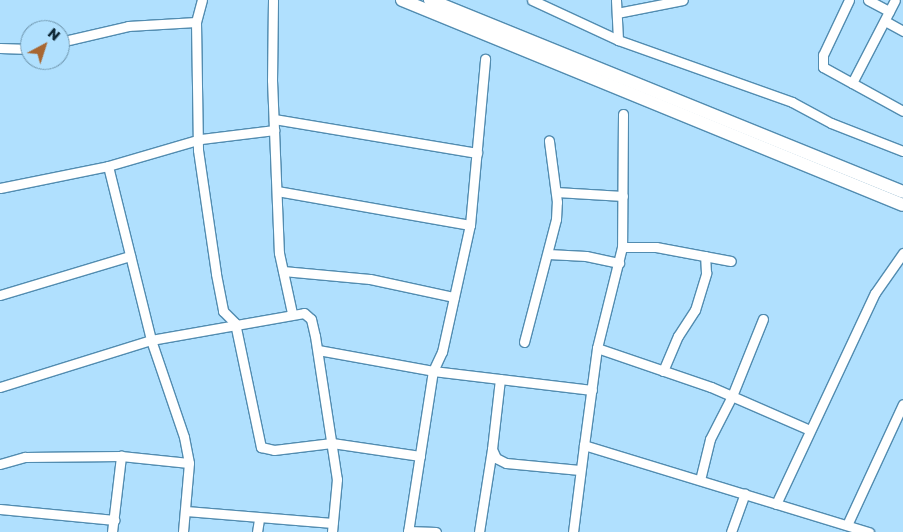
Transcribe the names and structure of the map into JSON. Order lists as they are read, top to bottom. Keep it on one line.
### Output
{"north":"top right"}
